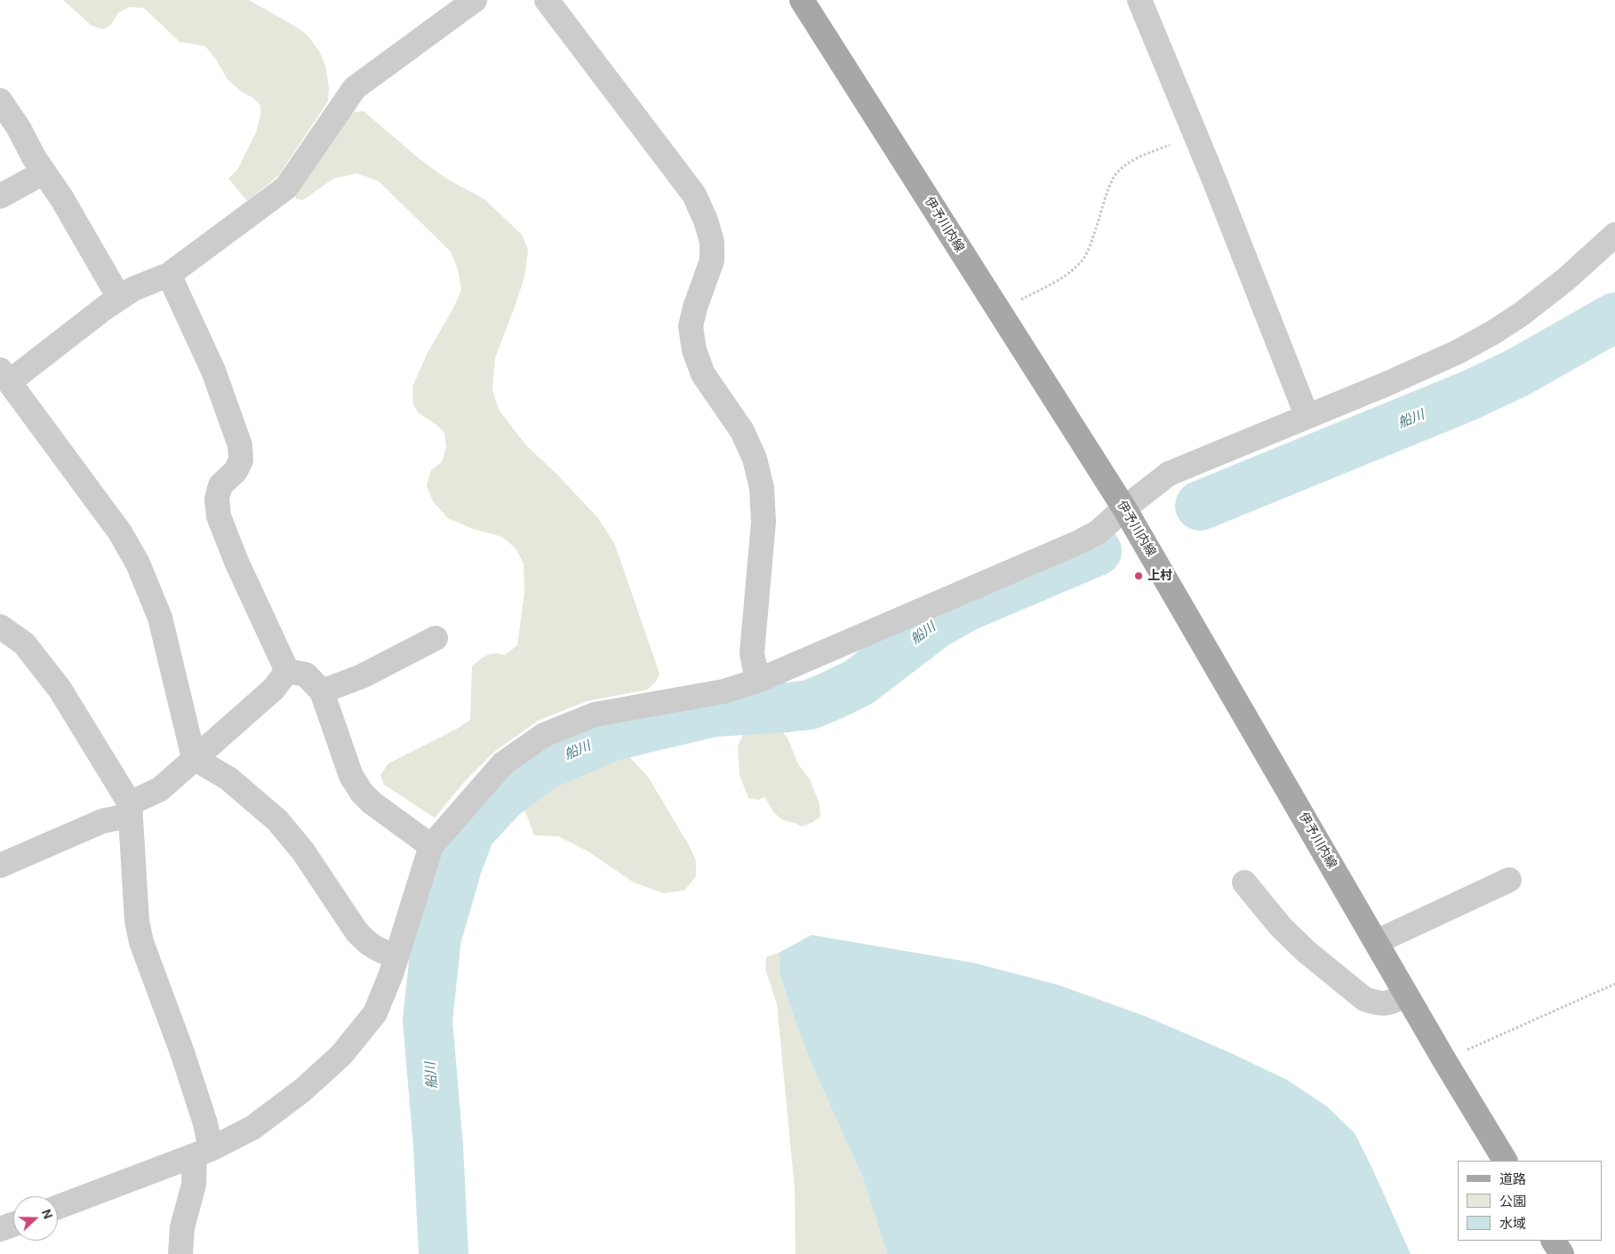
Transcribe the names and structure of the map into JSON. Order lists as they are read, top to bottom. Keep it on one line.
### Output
{"streets":{"main road":["伊予川内線"]},"water":["船川"],"places":["上村"],"legend":["道路","公園","水域"],"north":"right"}
